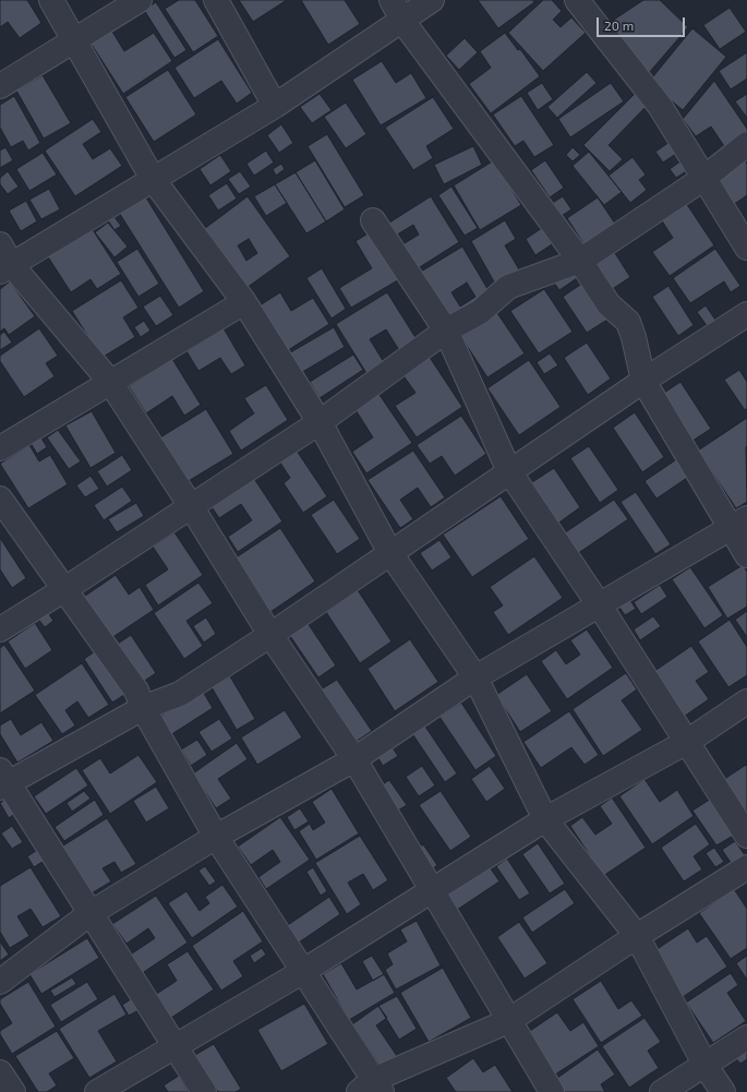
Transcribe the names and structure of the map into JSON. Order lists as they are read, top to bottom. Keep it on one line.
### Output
{"scale_bar":"20 m"}
